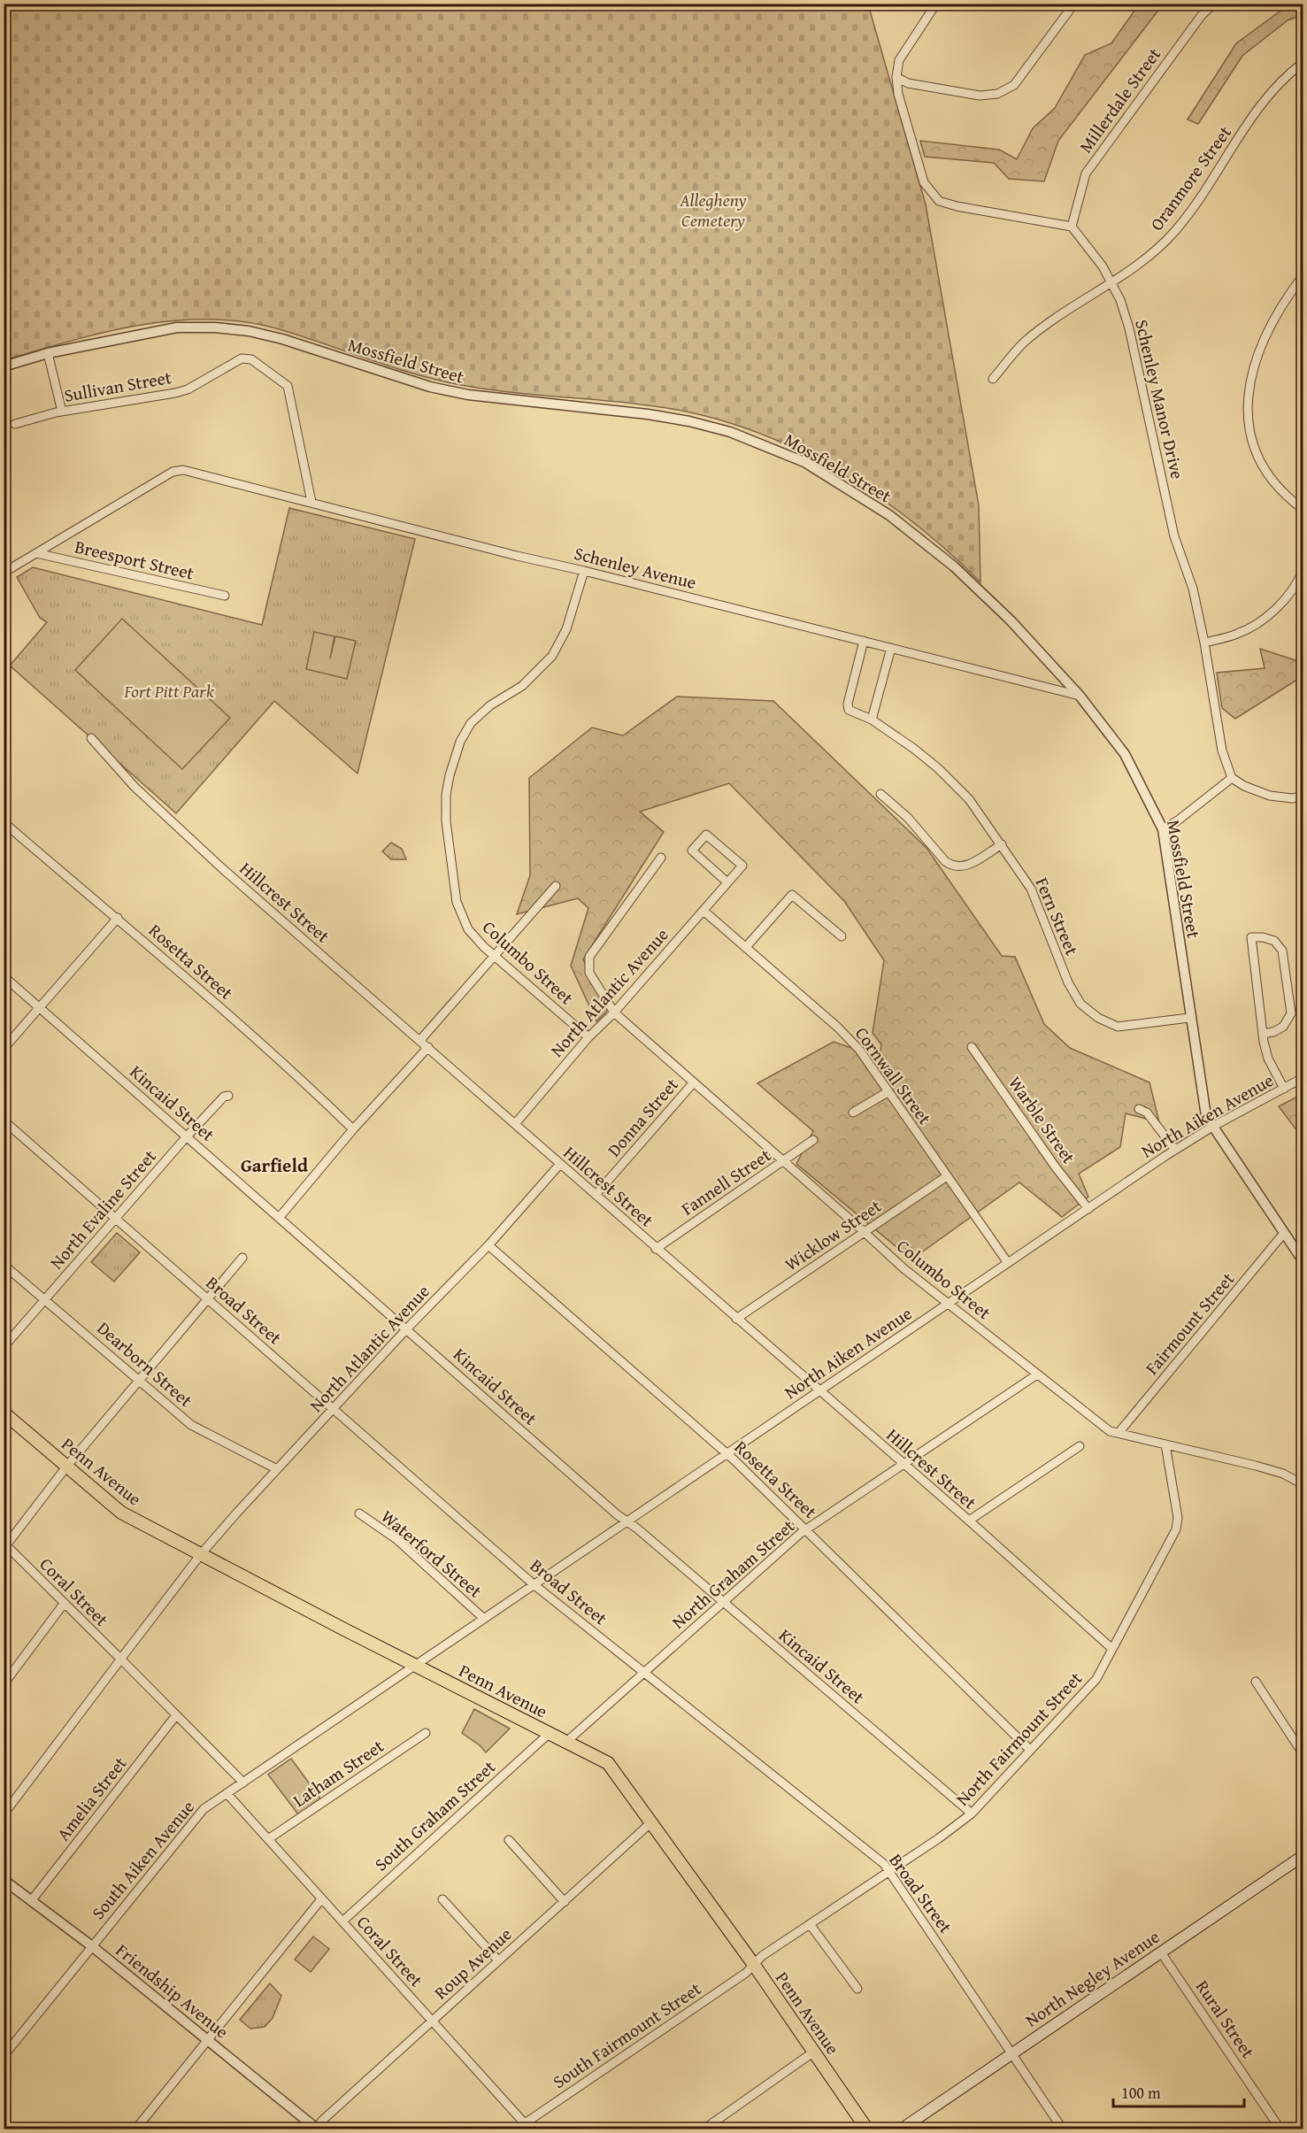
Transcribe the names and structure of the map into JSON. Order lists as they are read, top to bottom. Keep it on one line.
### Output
{"streets":{"main road":["Penn Avenue","North Negley Avenue"],"street":["Millerdale Street","Oranmore Street","Mossfield Street","Sullivan Street","Schenley Manor Drive","Breesport Street","Schenley Avenue","Hillcrest Street","Fern Street","Rosetta Street","Columbo Street","North Atlantic Avenue","Cornwall Street","Kincaid Street","North Aiken Avenue","Donna Street","Warble Street","Fannell Street","North Evaline Street","Wicklow Street","Broad Street","Fairmount Street","Dearborn Street","Waterford Street","North Graham Street","Coral Street","North Fairmount Street","Latham Street","Amelia Street","South Graham Street","South Aiken Avenue","Roup Avenue","Friendship Avenue","Rural Street","South Fairmount Street"]},"crossings":[["Millerdale Street","Schenley Manor Drive"],["Oranmore Street","Schenley Manor Drive"],["Mossfield Street","Schenley Avenue"],["Mossfield Street","Fern Street"],["Mossfield Street","North Aiken Avenue"],["Mossfield Street","Fairmount Street"],["Sullivan Street","Schenley Avenue"],["Breesport Street","Schenley Avenue"],["Schenley Avenue","Fern Street"],["Schenley Avenue","Columbo Street"],["Hillcrest Street","North Atlantic Avenue"],["Hillcrest Street","North Aiken Avenue"],["Hillcrest Street","Donna Street"],["Hillcrest Street","Fannell Street"],["Hillcrest Street","Wicklow Street"],["Hillcrest Street","North Graham Street"],["Hillcrest Street","North Fairmount Street"],["Rosetta Street","North Atlantic Avenue"],["Rosetta Street","North Aiken Avenue"],["Rosetta Street","North Graham Street"],["Rosetta Street","North Fairmount Street"],["Columbo Street","North Atlantic Avenue"],["Columbo Street","North Aiken Avenue"],["Columbo Street","Donna Street"],["Columbo Street","Fannell Street"],["Columbo Street","Wicklow Street"],["Columbo Street","Fairmount Street"],["Columbo Street","North Graham Street"],["Columbo Street","North Fairmount Street"],["North Atlantic Avenue","Cornwall Street"],["North Atlantic Avenue","Kincaid Street"],["North Atlantic Avenue","Broad Street"],["North Atlantic Avenue","Dearborn Street"],["North Atlantic Avenue","Penn Avenue"],["North Atlantic Avenue","Coral Street"],["Cornwall Street","North Aiken Avenue"],["Cornwall Street","Wicklow Street"],["Kincaid Street","North Aiken Avenue"],["Kincaid Street","North Evaline Street"],["Kincaid Street","North Graham Street"],["Kincaid Street","North Fairmount Street"],["North Aiken Avenue","Warble Street"],["North Aiken Avenue","Broad Street"],["North Aiken Avenue","Penn Avenue"],["North Aiken Avenue","Waterford Street"],["North Aiken Avenue","South Aiken Avenue"],["North Evaline Street","Broad Street"],["North Evaline Street","Dearborn Street"],["Broad Street","North Graham Street"],["Broad Street","North Fairmount Street"],["Broad Street","North Negley Avenue"],["Penn Avenue","North Graham Street"],["Penn Avenue","North Fairmount Street"],["Penn Avenue","South Graham Street"],["Penn Avenue","South Aiken Avenue"],["Penn Avenue","Roup Avenue"],["Penn Avenue","South Fairmount Street"],["Coral Street","Latham Street"],["Coral Street","Amelia Street"],["Coral Street","South Graham Street"],["Coral Street","South Aiken Avenue"],["Coral Street","Roup Avenue"],["Coral Street","South Fairmount Street"],["North Fairmount Street","South Fairmount Street"],["Amelia Street","Friendship Avenue"],["South Aiken Avenue","Friendship Avenue"],["Roup Avenue","Friendship Avenue"],["North Negley Avenue","Rural Street"]],"districts":["Garfield"],"parks":["Allegheny Cemetery","Fort Pitt Park"],"scale_bar":"100 m"}
